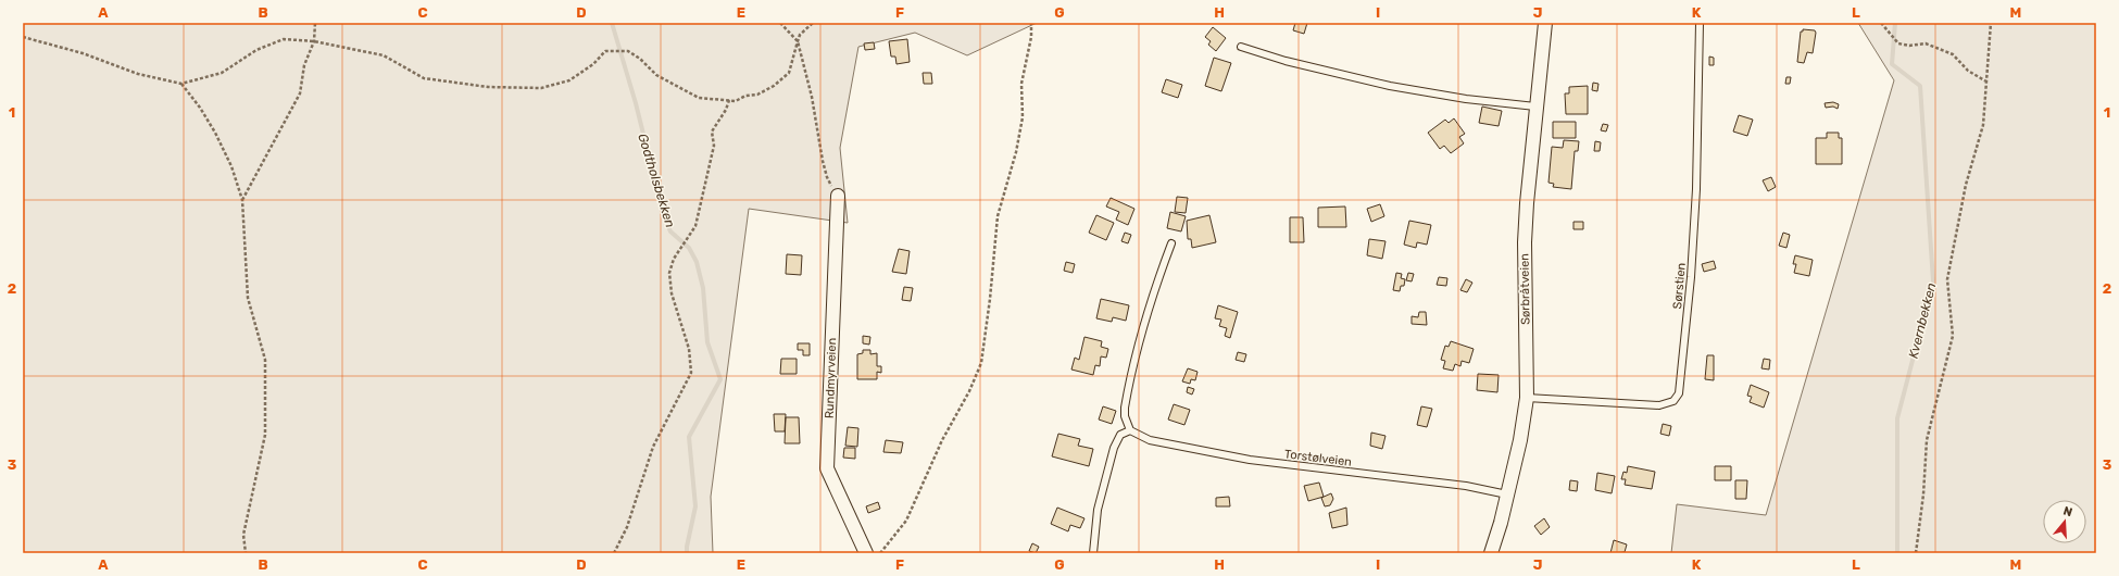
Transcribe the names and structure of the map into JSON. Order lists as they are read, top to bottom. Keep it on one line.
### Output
{"streets":{"street":["Sørbråtveien","Rundmyrveien"],"lane":["Sørstien","Torstølveien"]},"crossings":[["Sørstien","Sørbråtveien"],["Sørbråtveien","Torstølveien"]],"water":["Godtholsbekken","Kvernbekken"],"north":"top","grid":{"columns":["A","B","C","D","E","F","G","H","I","J","K","L","M"],"rows":["1","2","3"]}}
